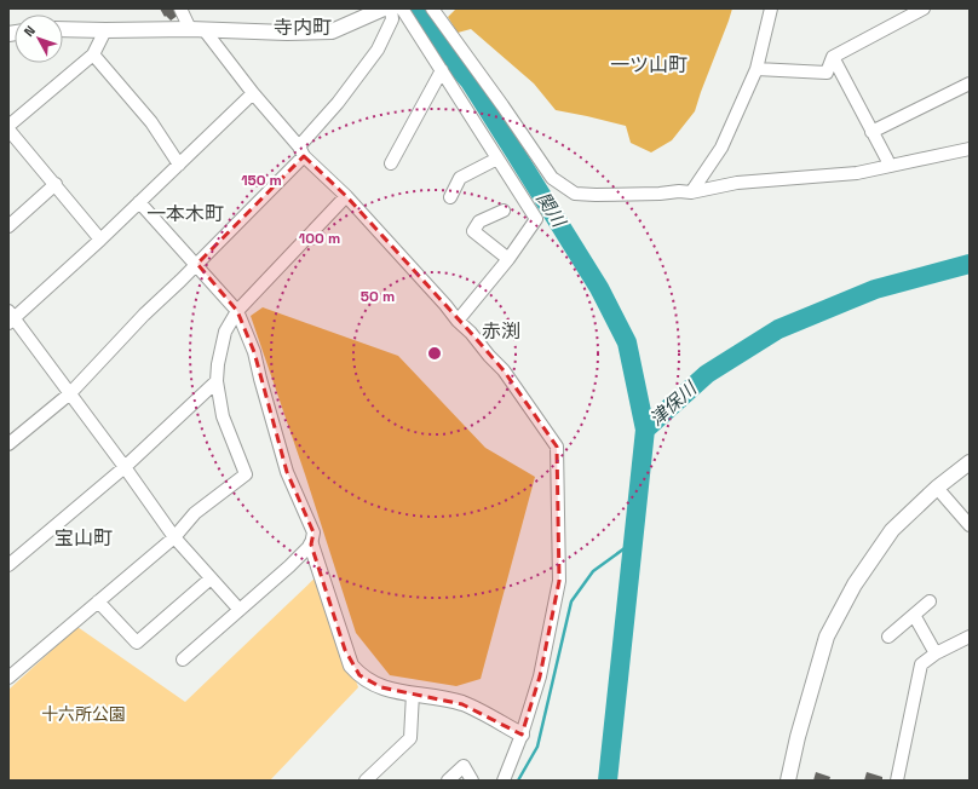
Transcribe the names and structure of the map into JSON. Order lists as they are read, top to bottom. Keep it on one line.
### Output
{"districts":["寺内町","一ツ山町","一本木町","赤渕","宝山町"],"water":["関川","津保川"],"parks":["十六所公園"],"north":"top left","rings":["150 m","100 m","50 m"]}
